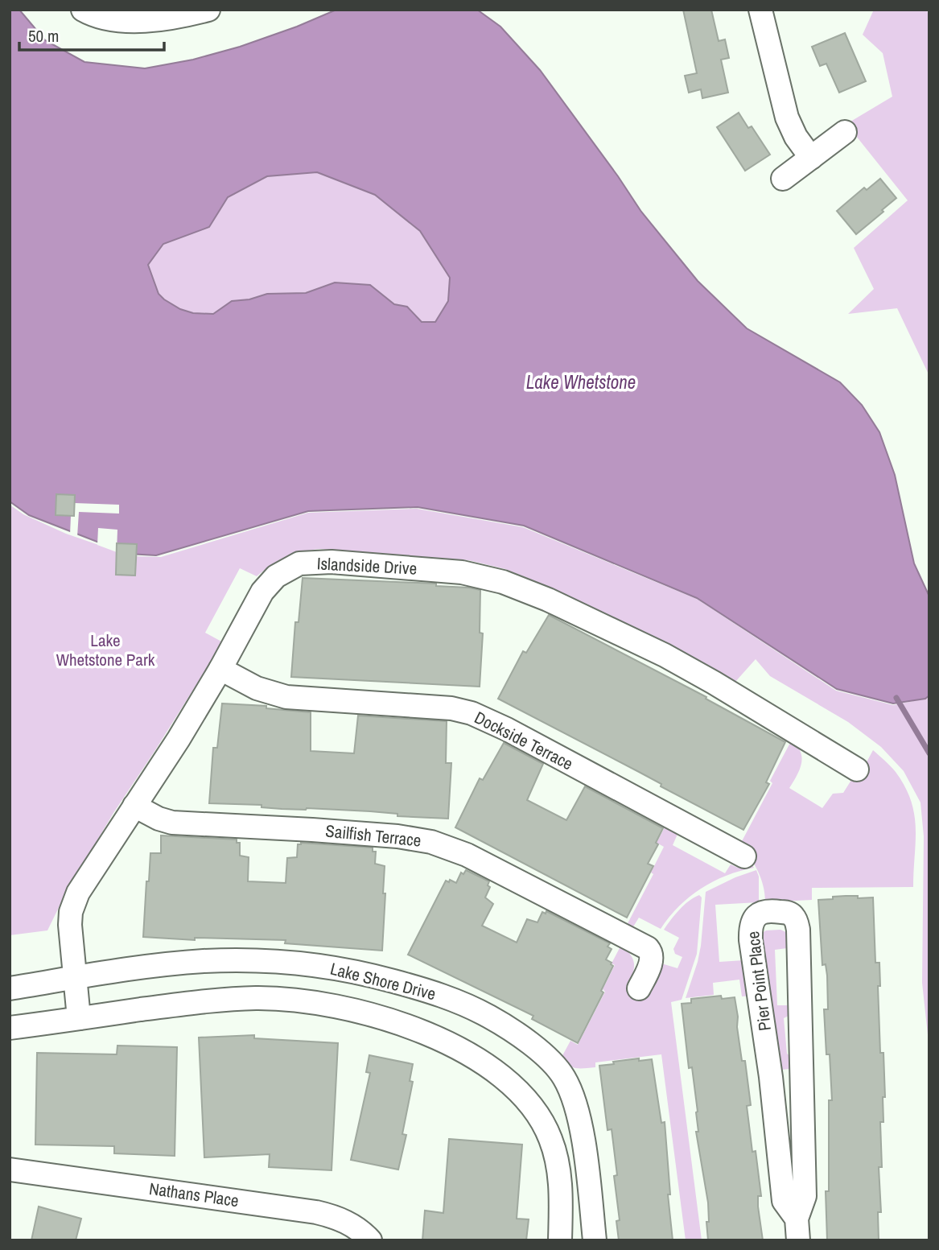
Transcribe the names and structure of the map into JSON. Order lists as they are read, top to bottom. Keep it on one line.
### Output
{"streets":{"street":["Islandside Drive","Dockside Terrace","Sailfish Terrace","Lake Shore Drive","Pier Point Place","Nathans Place"]},"crossings":[["Islandside Drive","Dockside Terrace"],["Islandside Drive","Sailfish Terrace"],["Islandside Drive","Lake Shore Drive"]],"water":["Lake Whetstone"],"parks":["Lake Whetstone Park"],"scale_bar":"50 m"}
